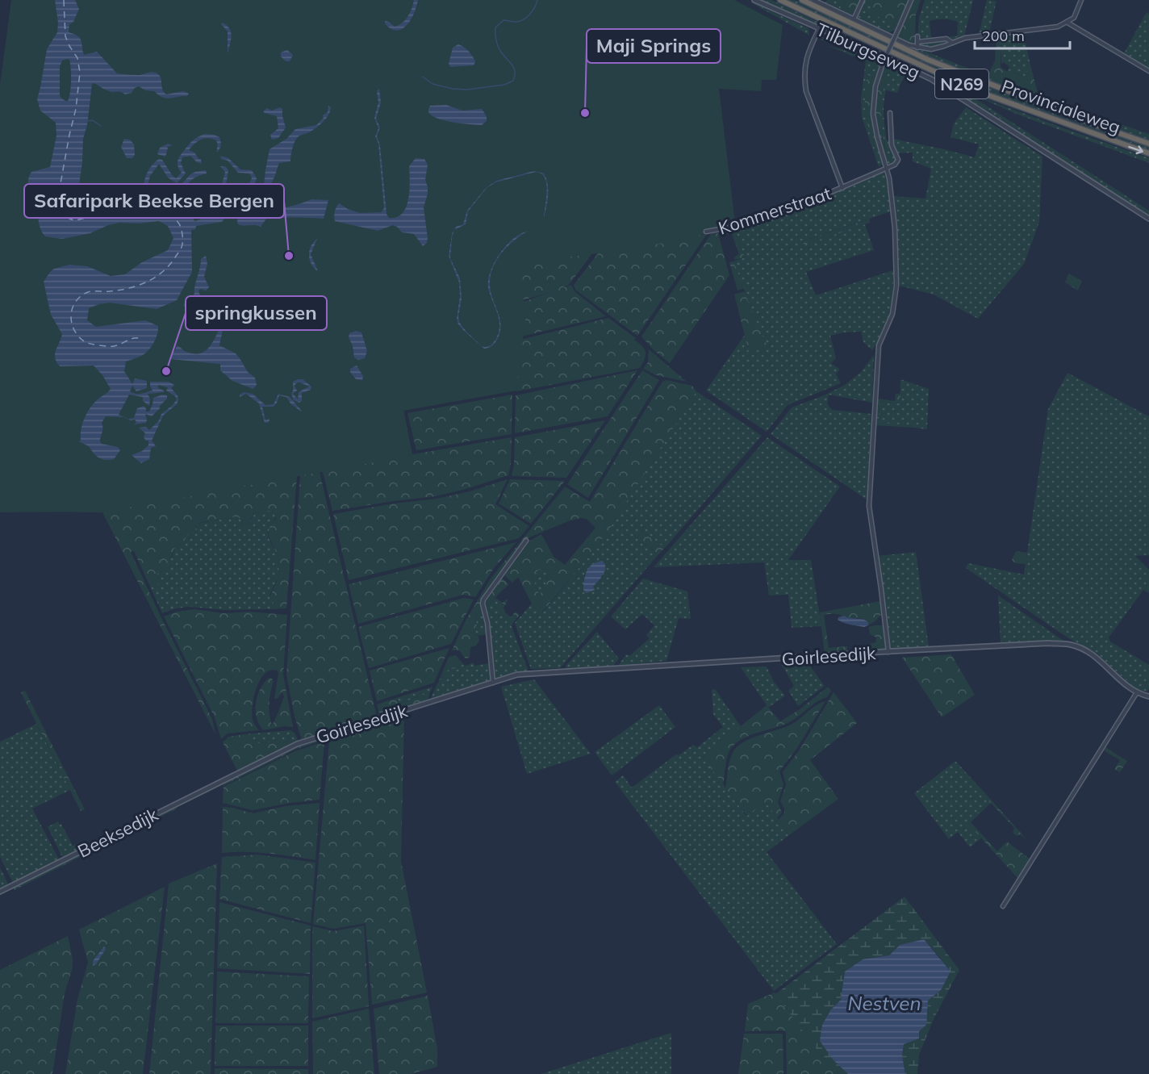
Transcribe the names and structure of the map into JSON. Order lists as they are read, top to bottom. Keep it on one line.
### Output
{"streets":{"highway":["N269","Provincialeweg"],"street":["Tilburgseweg","Kommerstraat","Goirlesedijk","Beeksedijk"]},"crossings":[["Tilburgseweg","Kommerstraat"],["Goirlesedijk","Beeksedijk"]],"water":["Nestven"],"places":["Maji Springs","Safaripark Beekse Bergen","springkussen"],"scale_bar":"200 m"}
